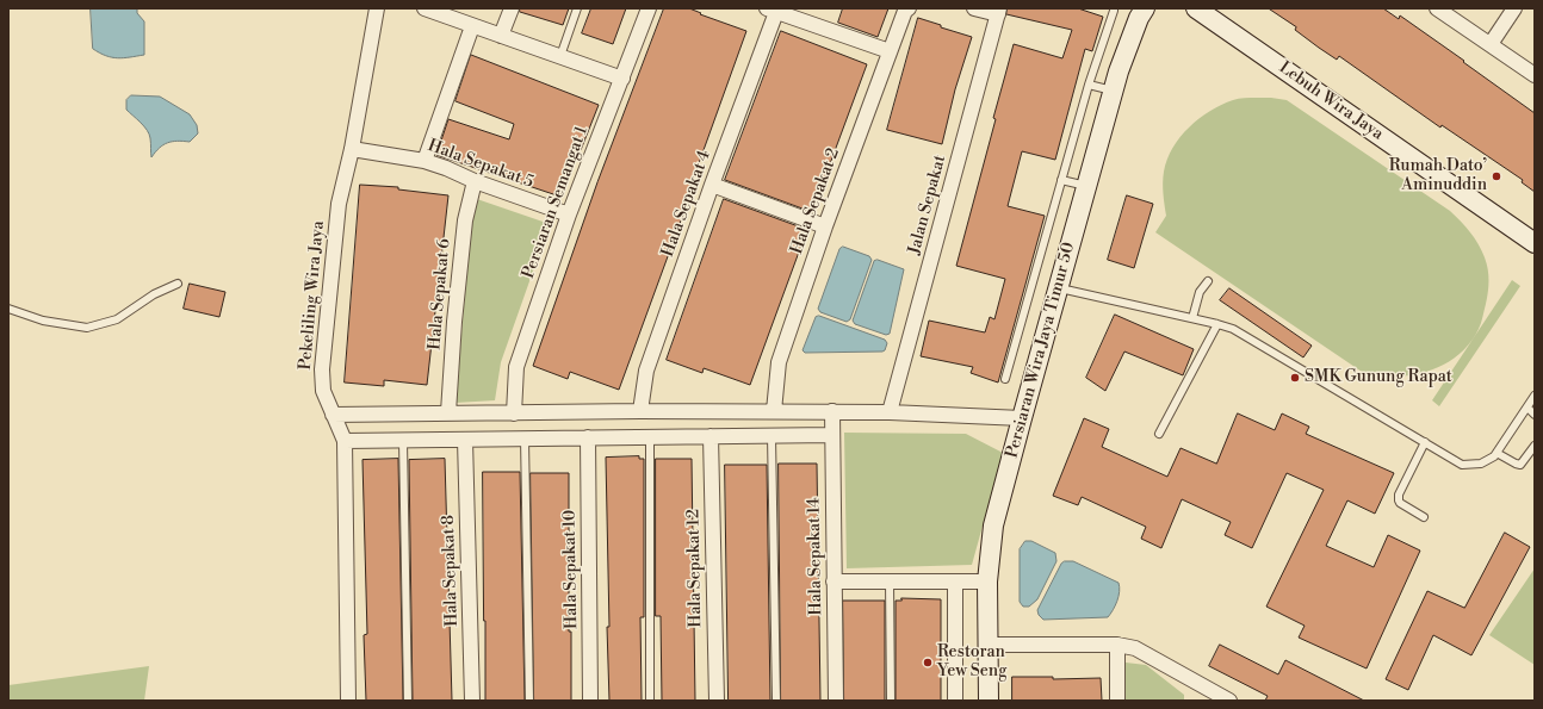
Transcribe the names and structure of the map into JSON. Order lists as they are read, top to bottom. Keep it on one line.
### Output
{"streets":{"street":["Lebuh Wira Jaya","Hala Sepakat 5","Hala Sepakat 2","Persiaran Semangat 1","Hala Sepakat 4","Jalan Sepakat","Hala Sepakat 6","Pekeliling Wira Jaya","Persiaran Wira Jaya Timur 50","Hala Sepakat 14","Hala Sepakat 12","Hala Sepakat 10","Hala Sepakat 8"]},"crossings":[["Hala Sepakat 5","Persiaran Semangat 1"],["Hala Sepakat 5","Hala Sepakat 6"],["Hala Sepakat 5","Pekeliling Wira Jaya"]],"places":["Rumah Dato’ Aminuddin","SMK Gunung Rapat","Restoran Yew Seng"]}
